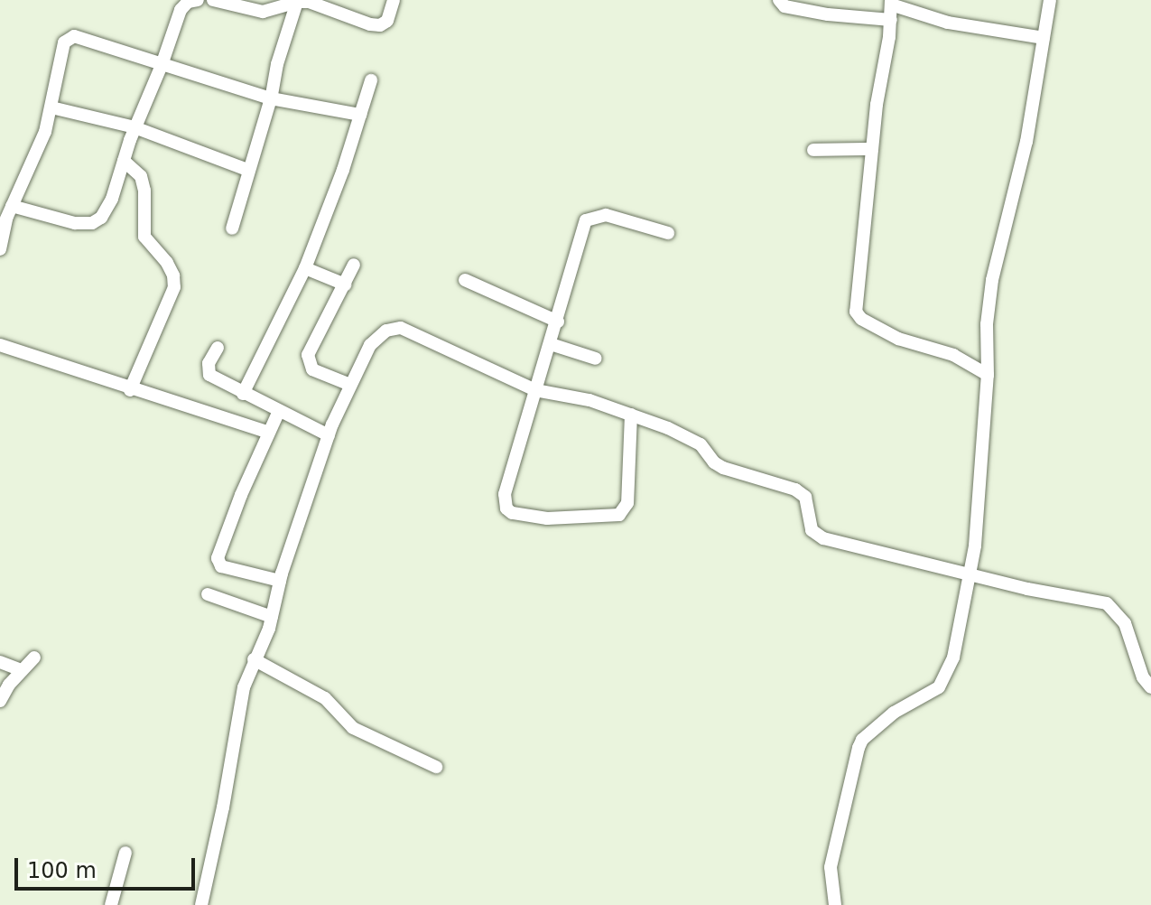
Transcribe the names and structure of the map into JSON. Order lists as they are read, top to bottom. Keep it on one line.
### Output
{"scale_bar":"100 m"}
